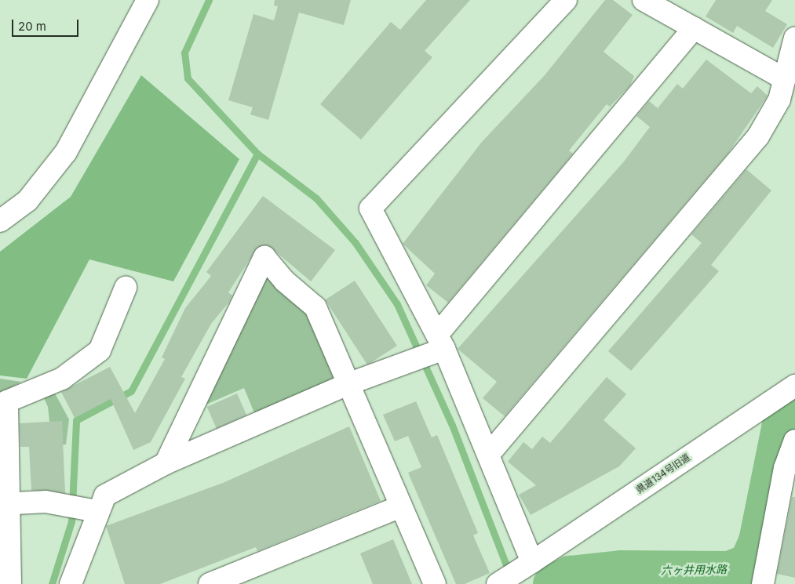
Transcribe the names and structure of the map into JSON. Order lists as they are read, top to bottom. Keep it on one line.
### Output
{"streets":{"street":["県道134号旧道"]},"water":["六ヶ井用水路"],"scale_bar":"20 m"}
